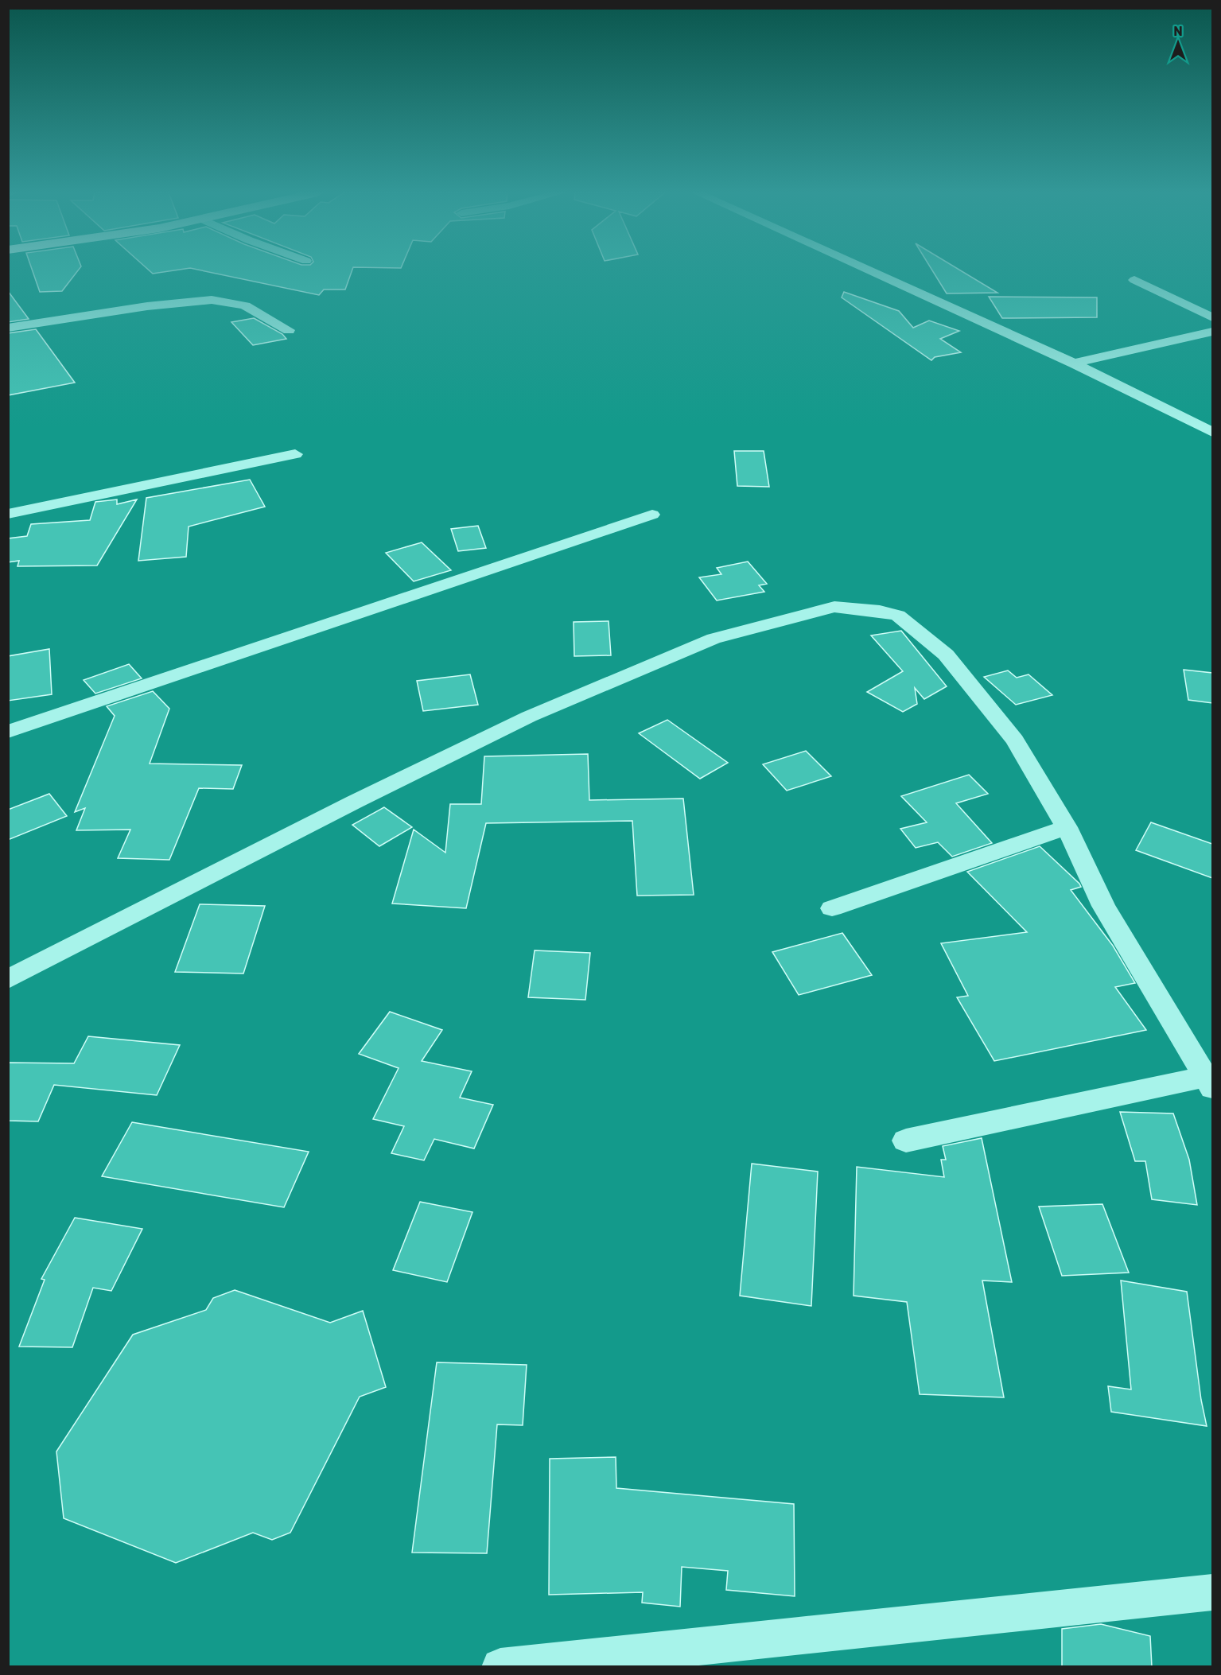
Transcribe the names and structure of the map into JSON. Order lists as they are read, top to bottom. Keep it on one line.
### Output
{"north":"top"}
